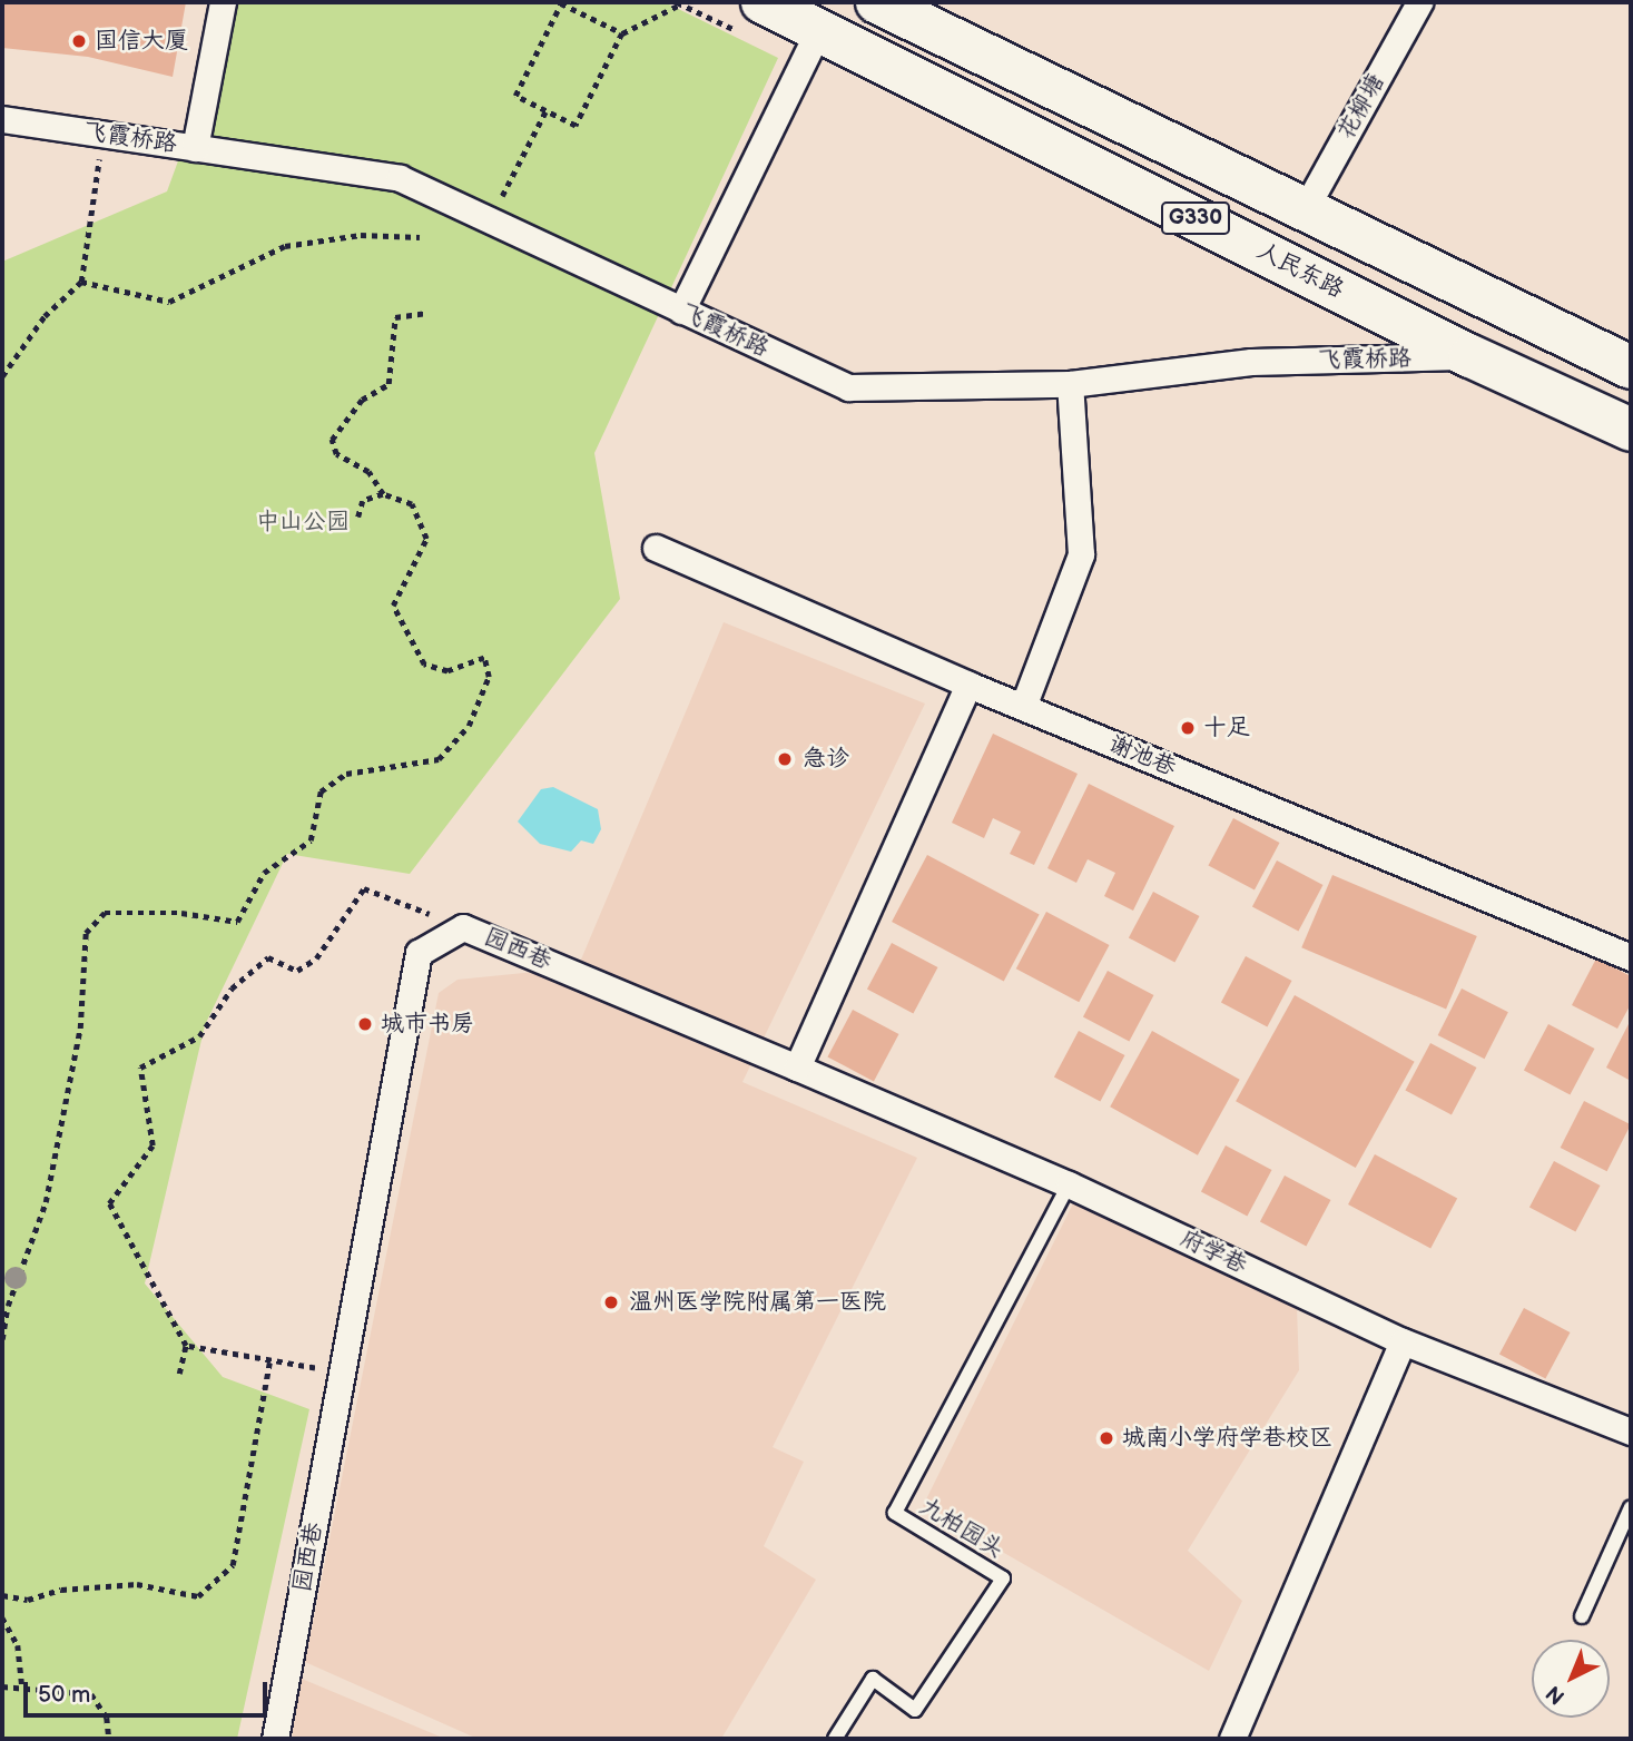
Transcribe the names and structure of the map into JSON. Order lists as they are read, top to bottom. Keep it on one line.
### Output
{"streets":{"highway":["G330","人民东路"],"street":["花柳塘","飞霞桥路","谢池巷","园西巷","府学巷"],"lane":["九柏园头"]},"crossings":[["花柳塘","G330"],["飞霞桥路","人民东路"],["园西巷","府学巷"],["府学巷","九柏园头"]],"parks":["中山公园"],"places":["国信大厦","十足","急诊","城市书房","温州医学院附属第一医院","城南小学府学巷校区"],"scale_bar":"50 m","north":"bottom left"}
